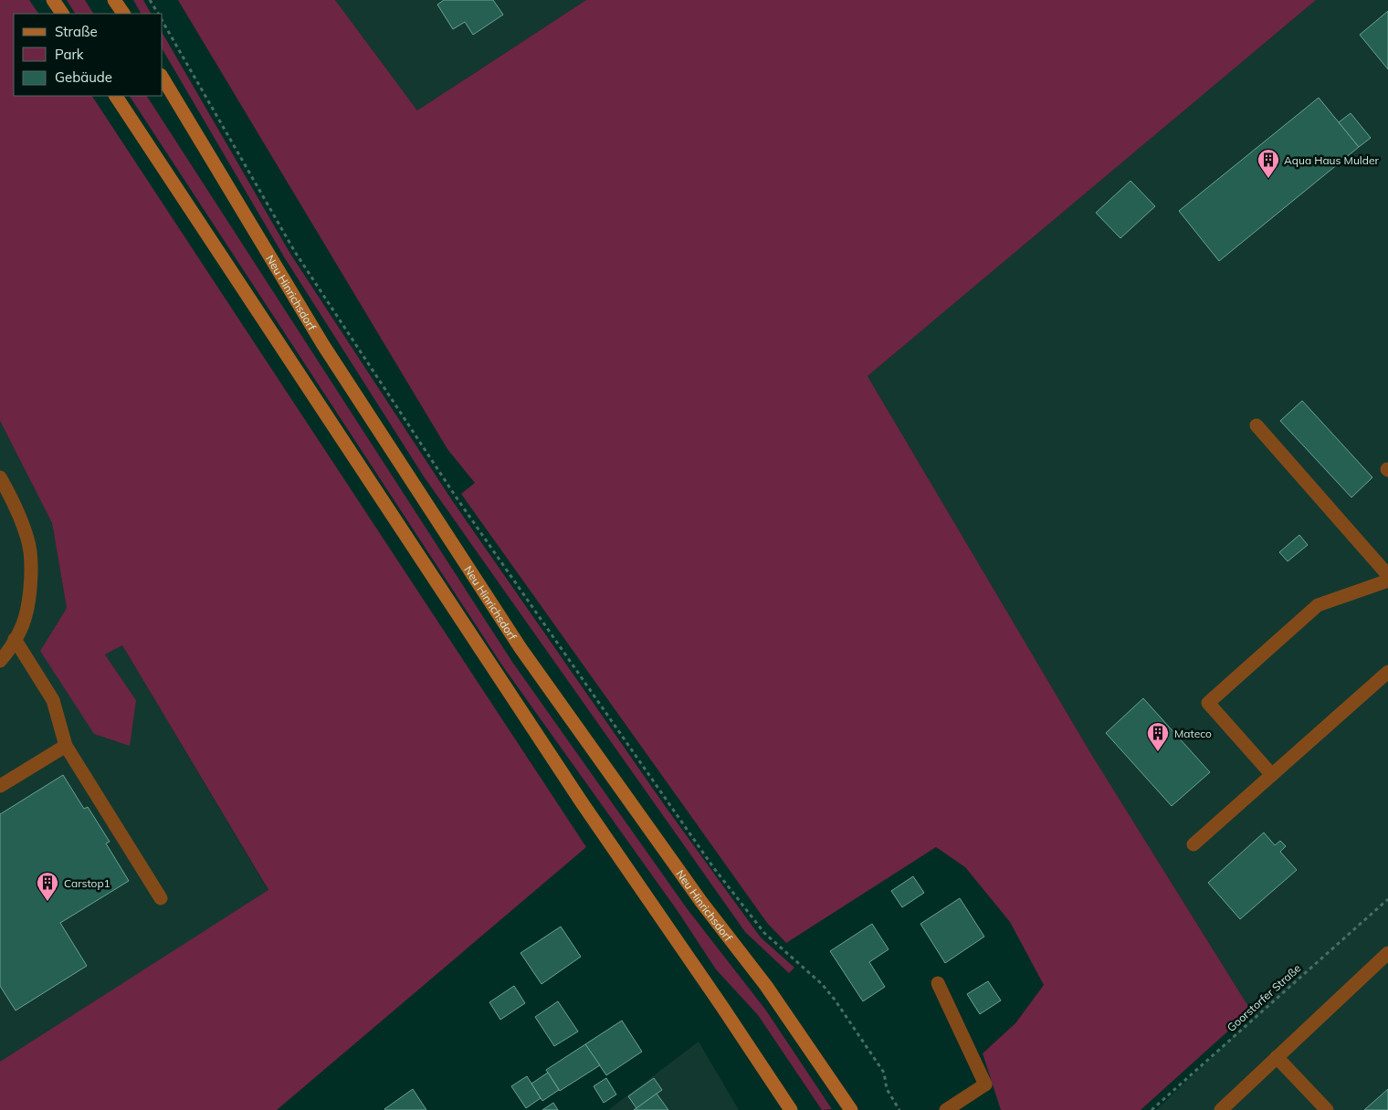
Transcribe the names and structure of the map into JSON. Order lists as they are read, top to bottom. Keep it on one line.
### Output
{"streets":{"main road":["Neu Hinrichsdorf"],"path":["Goorstorfer Straße"]},"places":{"building":["Aqua Haus Mulder","Mateco","Carstop1"]},"legend":["Straße","Park","Gebäude"]}
